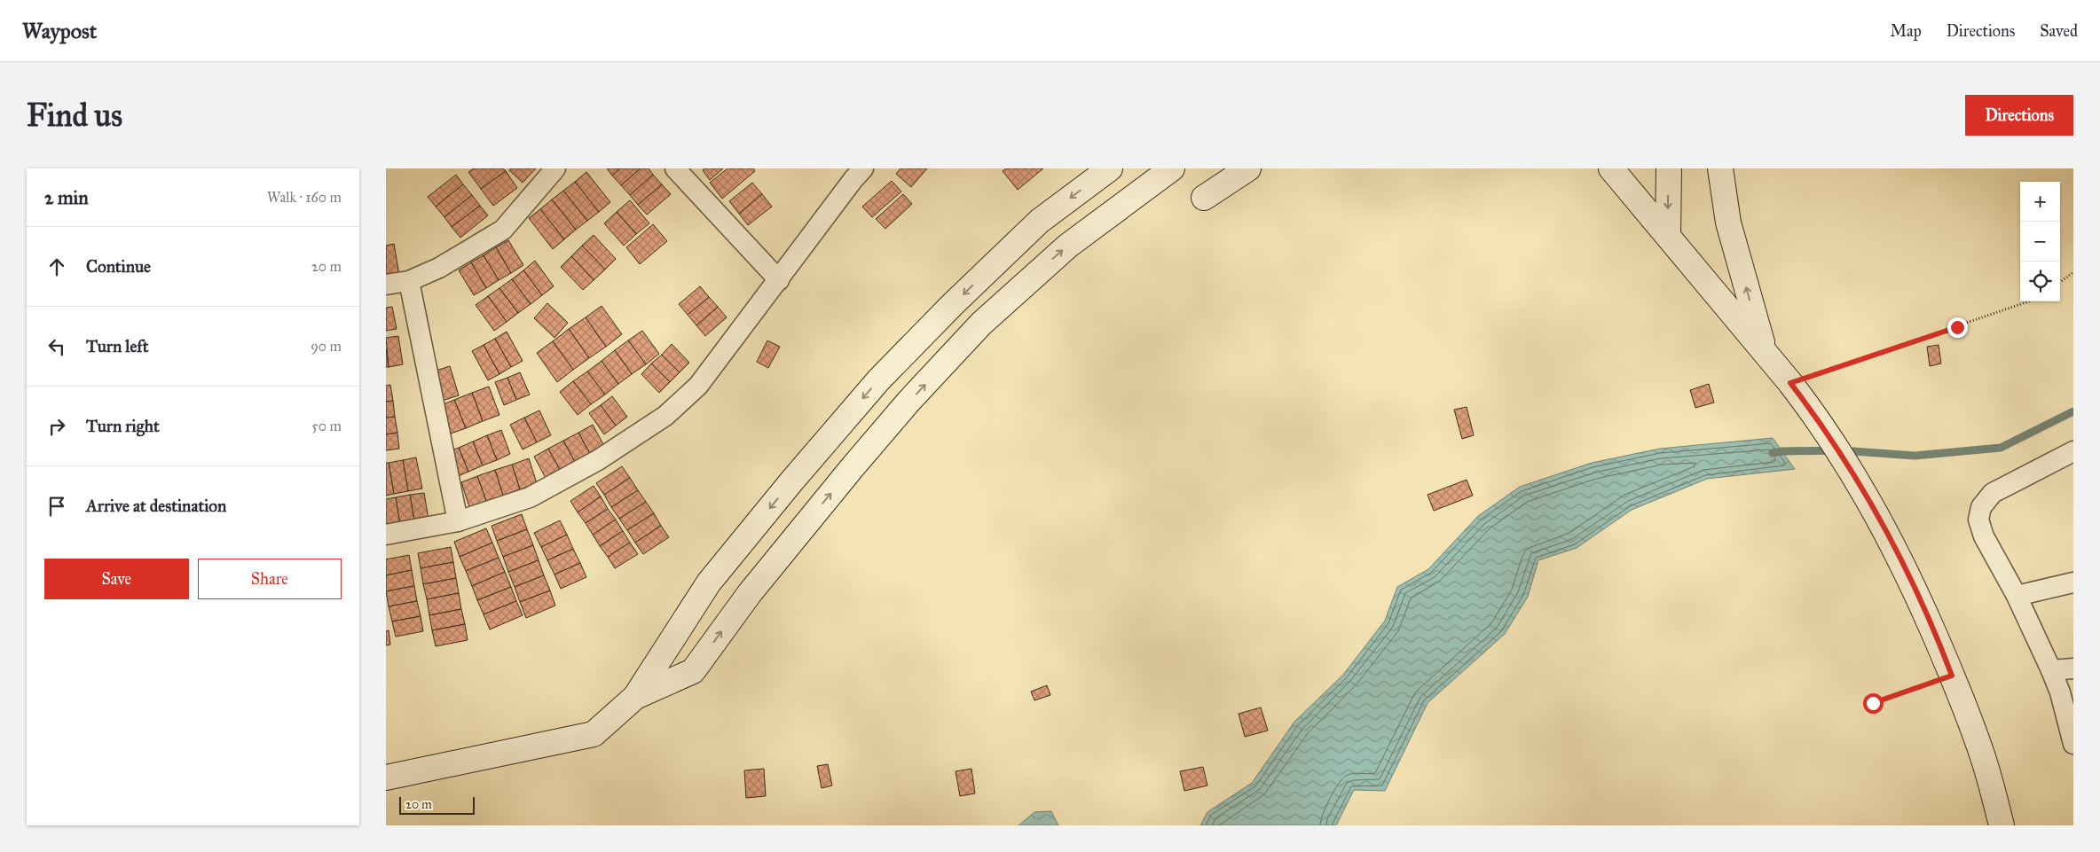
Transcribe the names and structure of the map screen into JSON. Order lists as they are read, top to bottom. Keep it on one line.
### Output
{"scale_bar":"20 m","page":{"header":"Waypost","nav":["Map","Directions","Saved"],"buttons":["Directions",["Save","Share"]],"title":"Find us","heading":["2 min","Walk · 160 m"],"map_buttons":["+","−"],"list":[["Continue","20 m"],["Turn left","90 m"],["Turn right","50 m"],"Arrive at destination"],"scale":"20 m"}}
